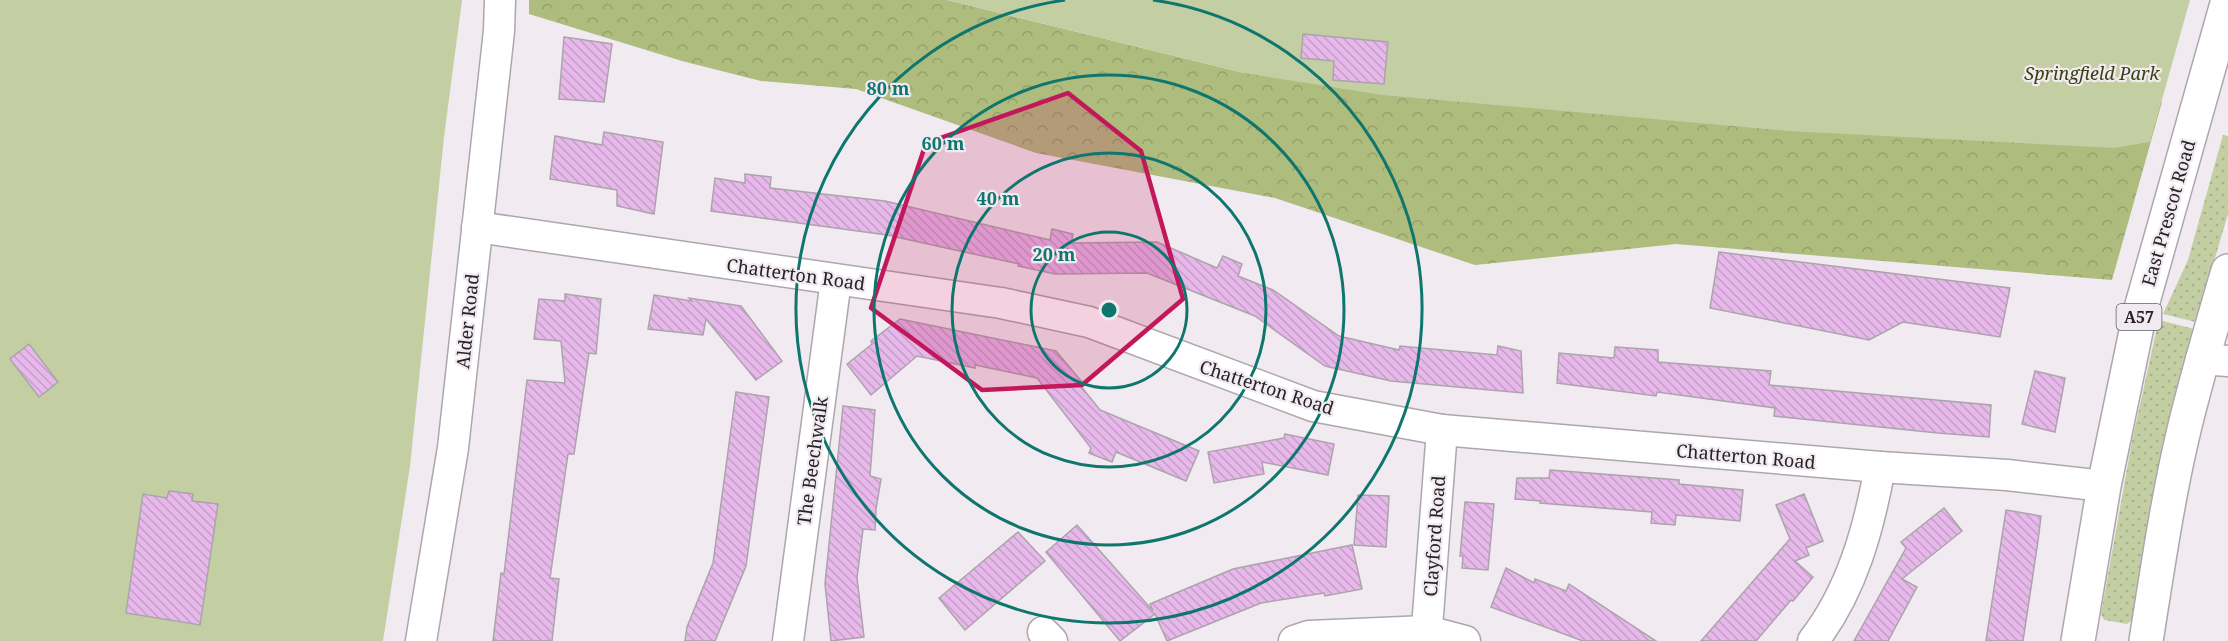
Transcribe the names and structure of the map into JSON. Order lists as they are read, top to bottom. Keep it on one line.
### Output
{"streets":{"highway":["East Prescot Road","A57"],"street":["Chatterton Road","Alder Road","The Beechwalk","Clayford Road"]},"crossings":[["East Prescot Road","Chatterton Road"],["Chatterton Road","Alder Road"],["Chatterton Road","The Beechwalk"],["Chatterton Road","Clayford Road"]],"parks":["Springfield Park"],"rings":["80 m","60 m","40 m","20 m"]}
